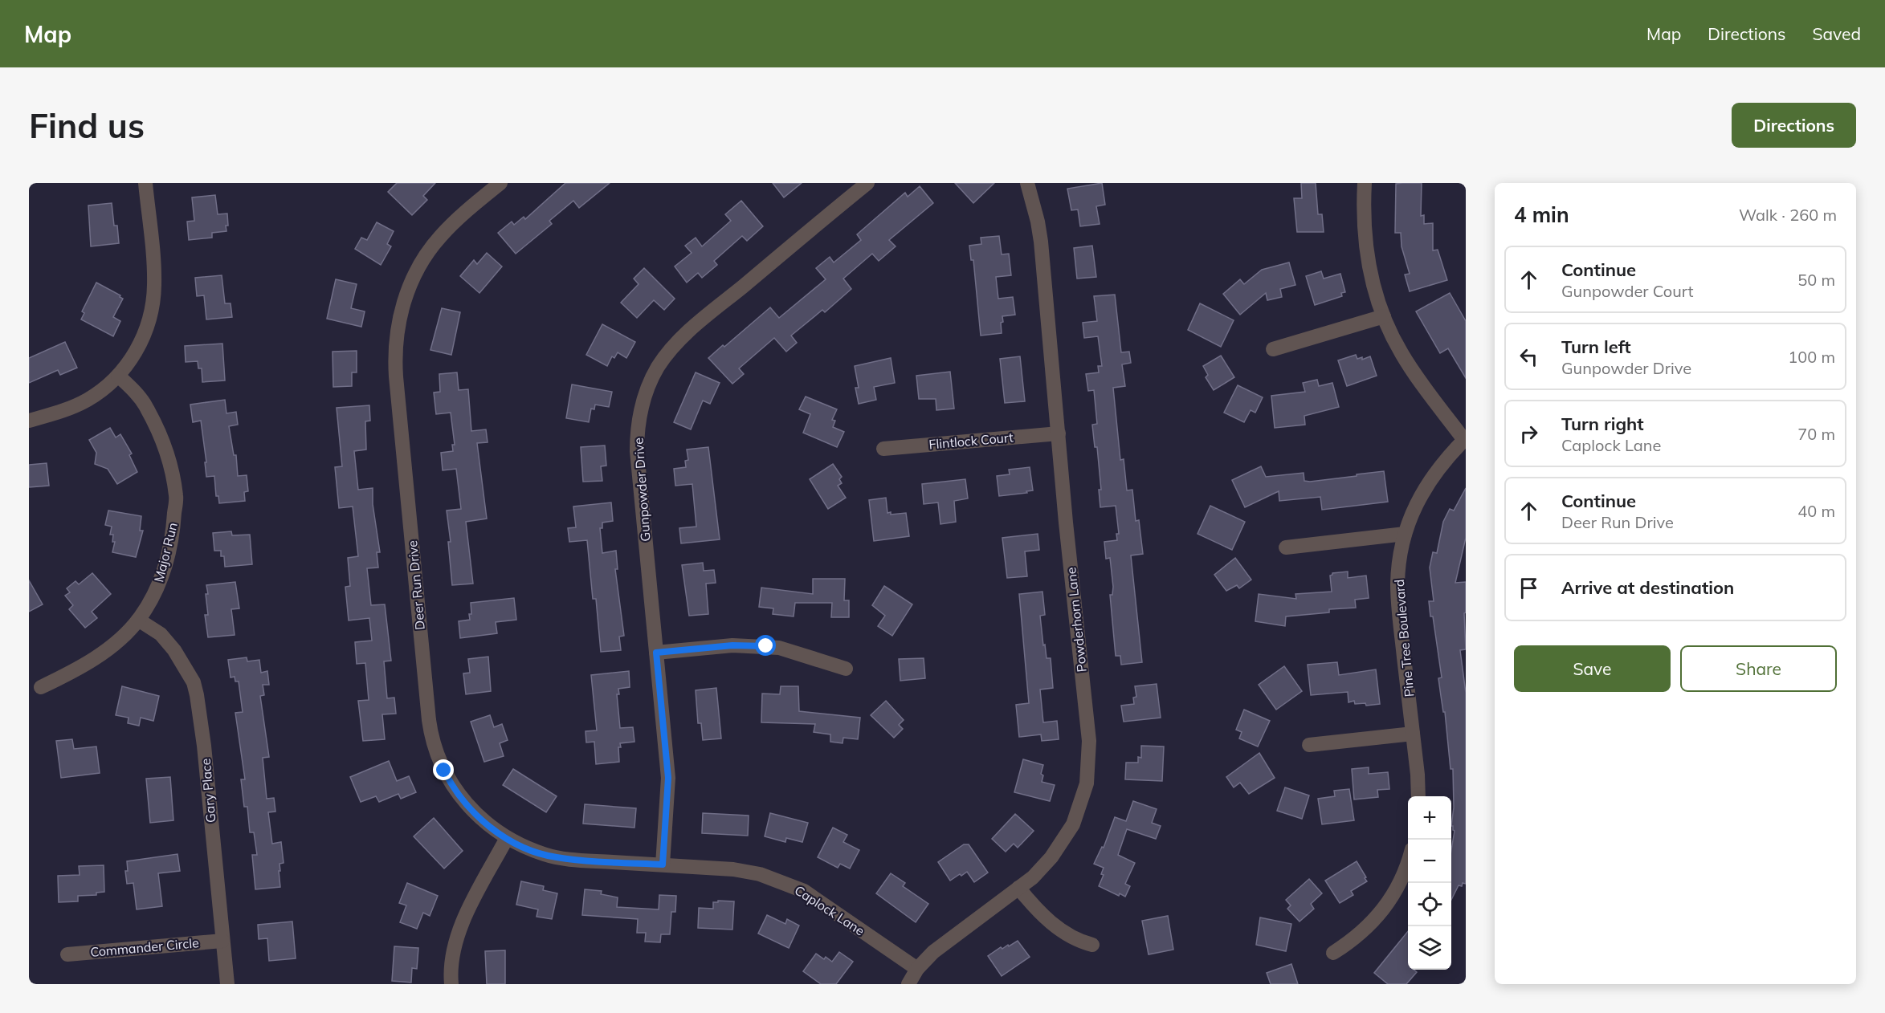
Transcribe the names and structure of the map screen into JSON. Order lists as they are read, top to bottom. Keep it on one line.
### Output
{"streets":{"street":["Flintlock Court","Gunpowder Drive","Major Run","Deer Run Drive","Powderhorn Lane","Pine Tree Boulevard","Gary Place","Caplock Lane","Commander Circle"]},"crossings":[["Flintlock Court","Powderhorn Lane"],["Gunpowder Drive","Caplock Lane"],["Major Run","Gary Place"],["Deer Run Drive","Caplock Lane"],["Powderhorn Lane","Caplock Lane"],["Gary Place","Commander Circle"]],"page":{"header":"Map","nav":["Map","Directions","Saved"],"buttons":["Directions",["Save","Share"]],"title":"Find us","heading":["4 min","Walk · 260 m"],"list":[["Continue","Gunpowder Court","50 m"],["Turn left","Gunpowder Drive","100 m"],["Turn right","Caplock Lane","70 m"],["Continue","Deer Run Drive","40 m"],"Arrive at destination"],"map_buttons":["+","−"]}}
